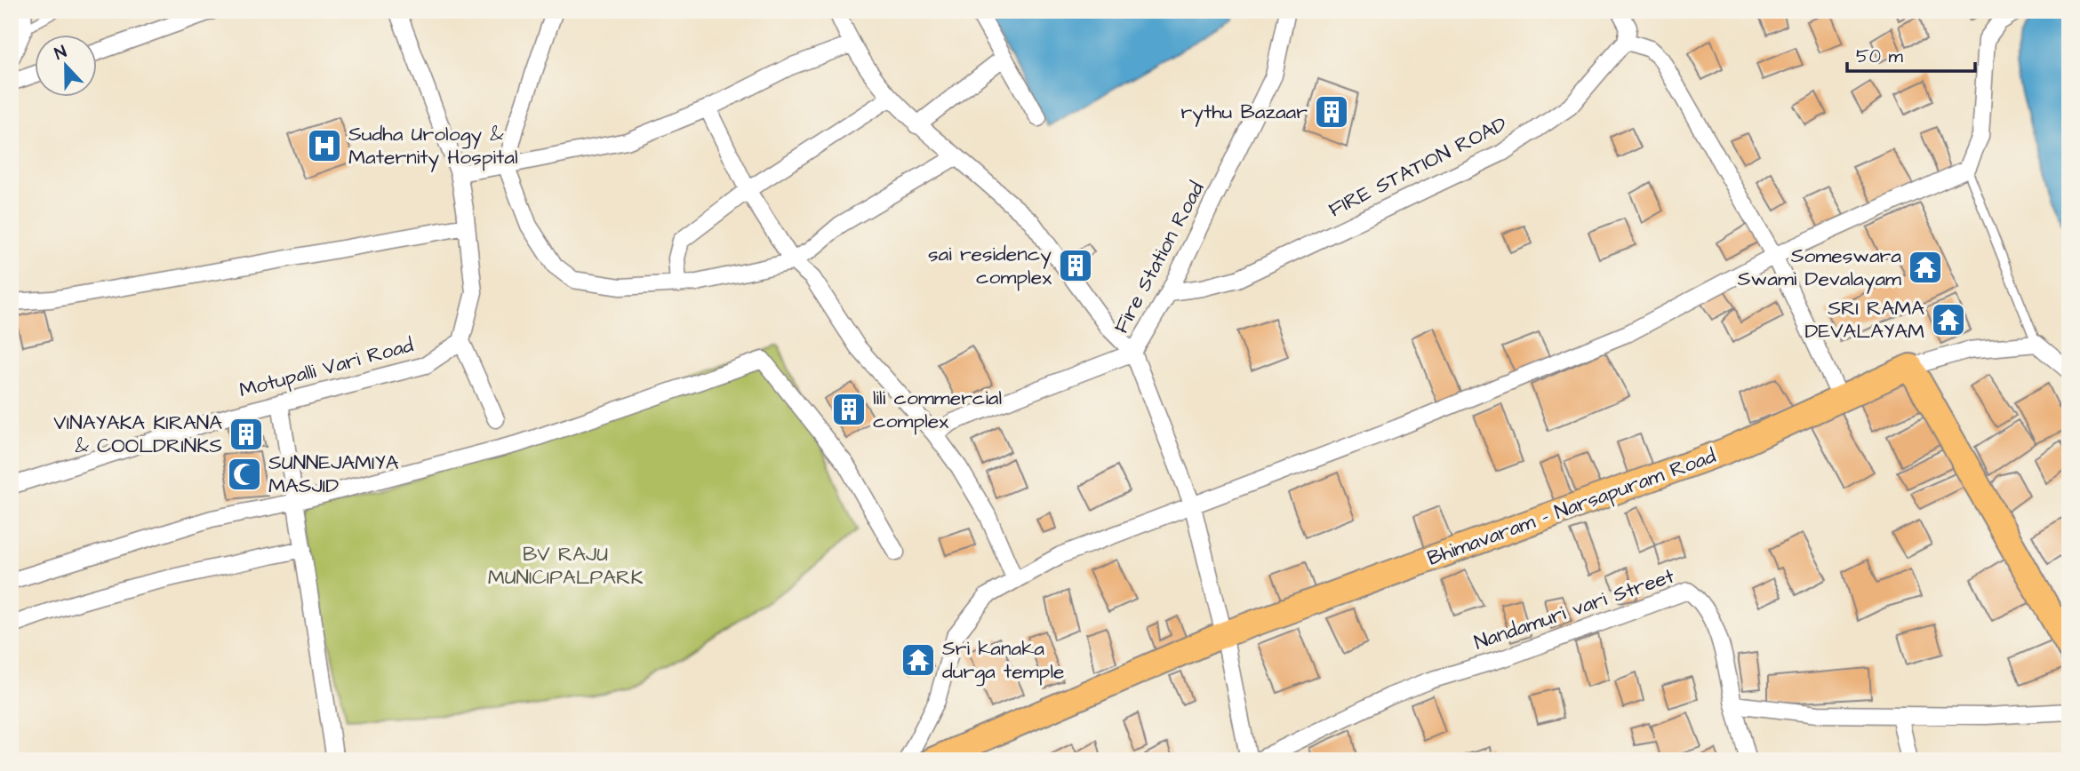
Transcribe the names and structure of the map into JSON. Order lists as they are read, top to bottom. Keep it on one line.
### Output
{"streets":{"main road":["Bhimavaram - Narsapuram Road"],"street":["FIRE STATION ROAD","Fire Station Road","Motupalli Vari Road","Nandamuri vari Street"]},"crossings":[["FIRE STATION ROAD","Fire Station Road"],["Fire Station Road","Bhimavaram - Narsapuram Road"]],"parks":["BV RAJU MUNICIPALPARK"],"places":{"building":["rythu Bazaar","sai residency complex","lili commercial complex","VINAYAKA KIRANA & COOLDRINKS"],"hospital":["Sudha Urology & Maternity Hospital"],"temple":["Someswara Swami Devalayam","SRI RAMA DEVALAYAM","Sri kanaka durga temple"],"mosque":["SUNNEJAMIYA MASJID"]},"scale_bar":"50 m","north":"top"}
